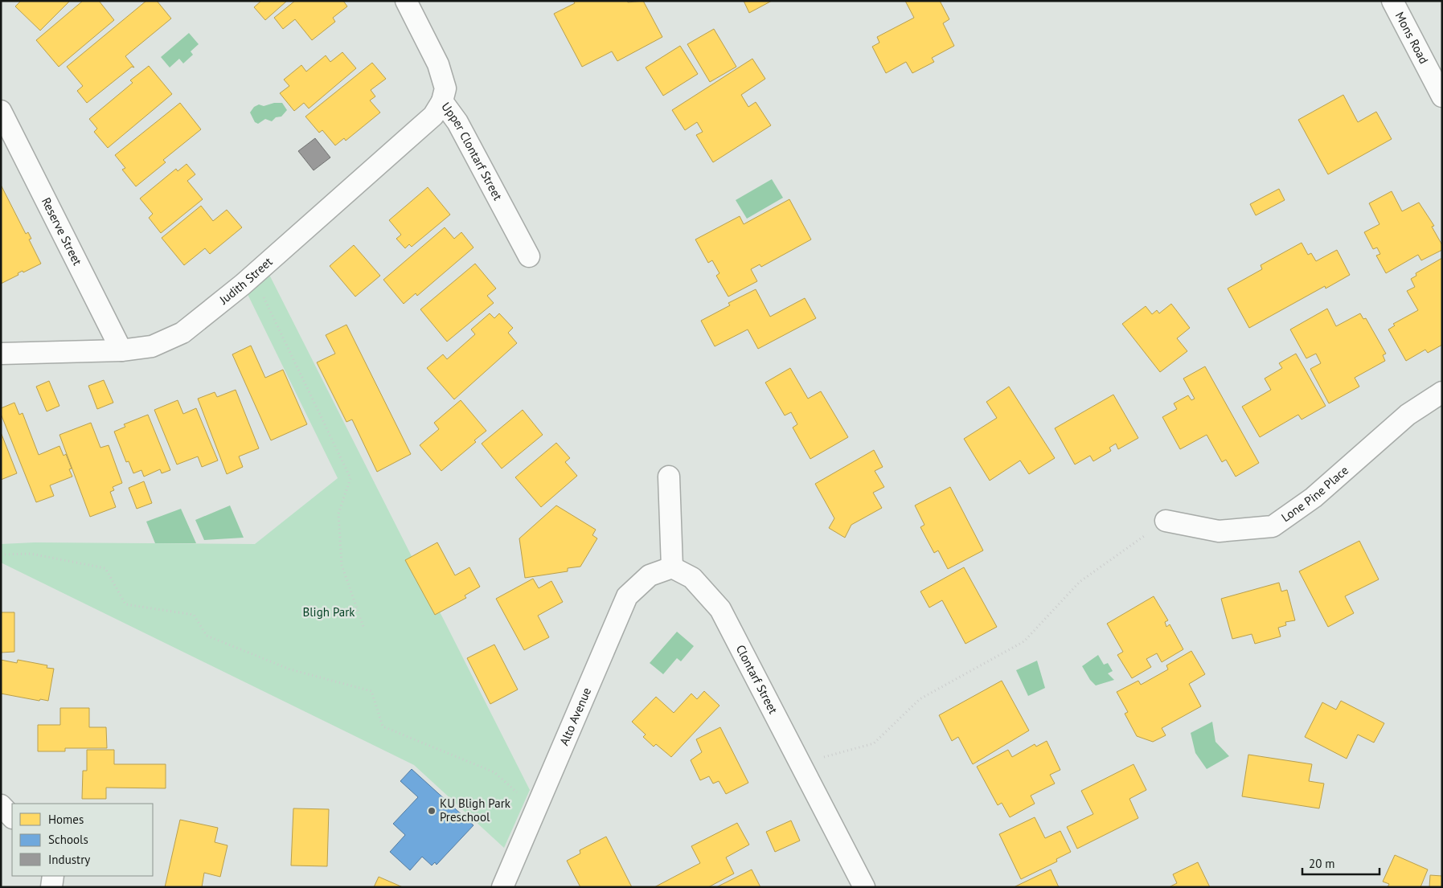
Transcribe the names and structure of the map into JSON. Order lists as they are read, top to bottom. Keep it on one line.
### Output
{"streets":{"street":["Mons Road","Upper Clontarf Street","Reserve Street","Judith Street","Lone Pine Place","Clontarf Street","Alto Avenue"]},"crossings":[["Upper Clontarf Street","Judith Street"],["Reserve Street","Judith Street"],["Clontarf Street","Alto Avenue"]],"parks":["Bligh Park"],"places":["KU Bligh Park Preschool"],"legend":["Homes","Schools","Industry"],"scale_bar":"20 m"}
